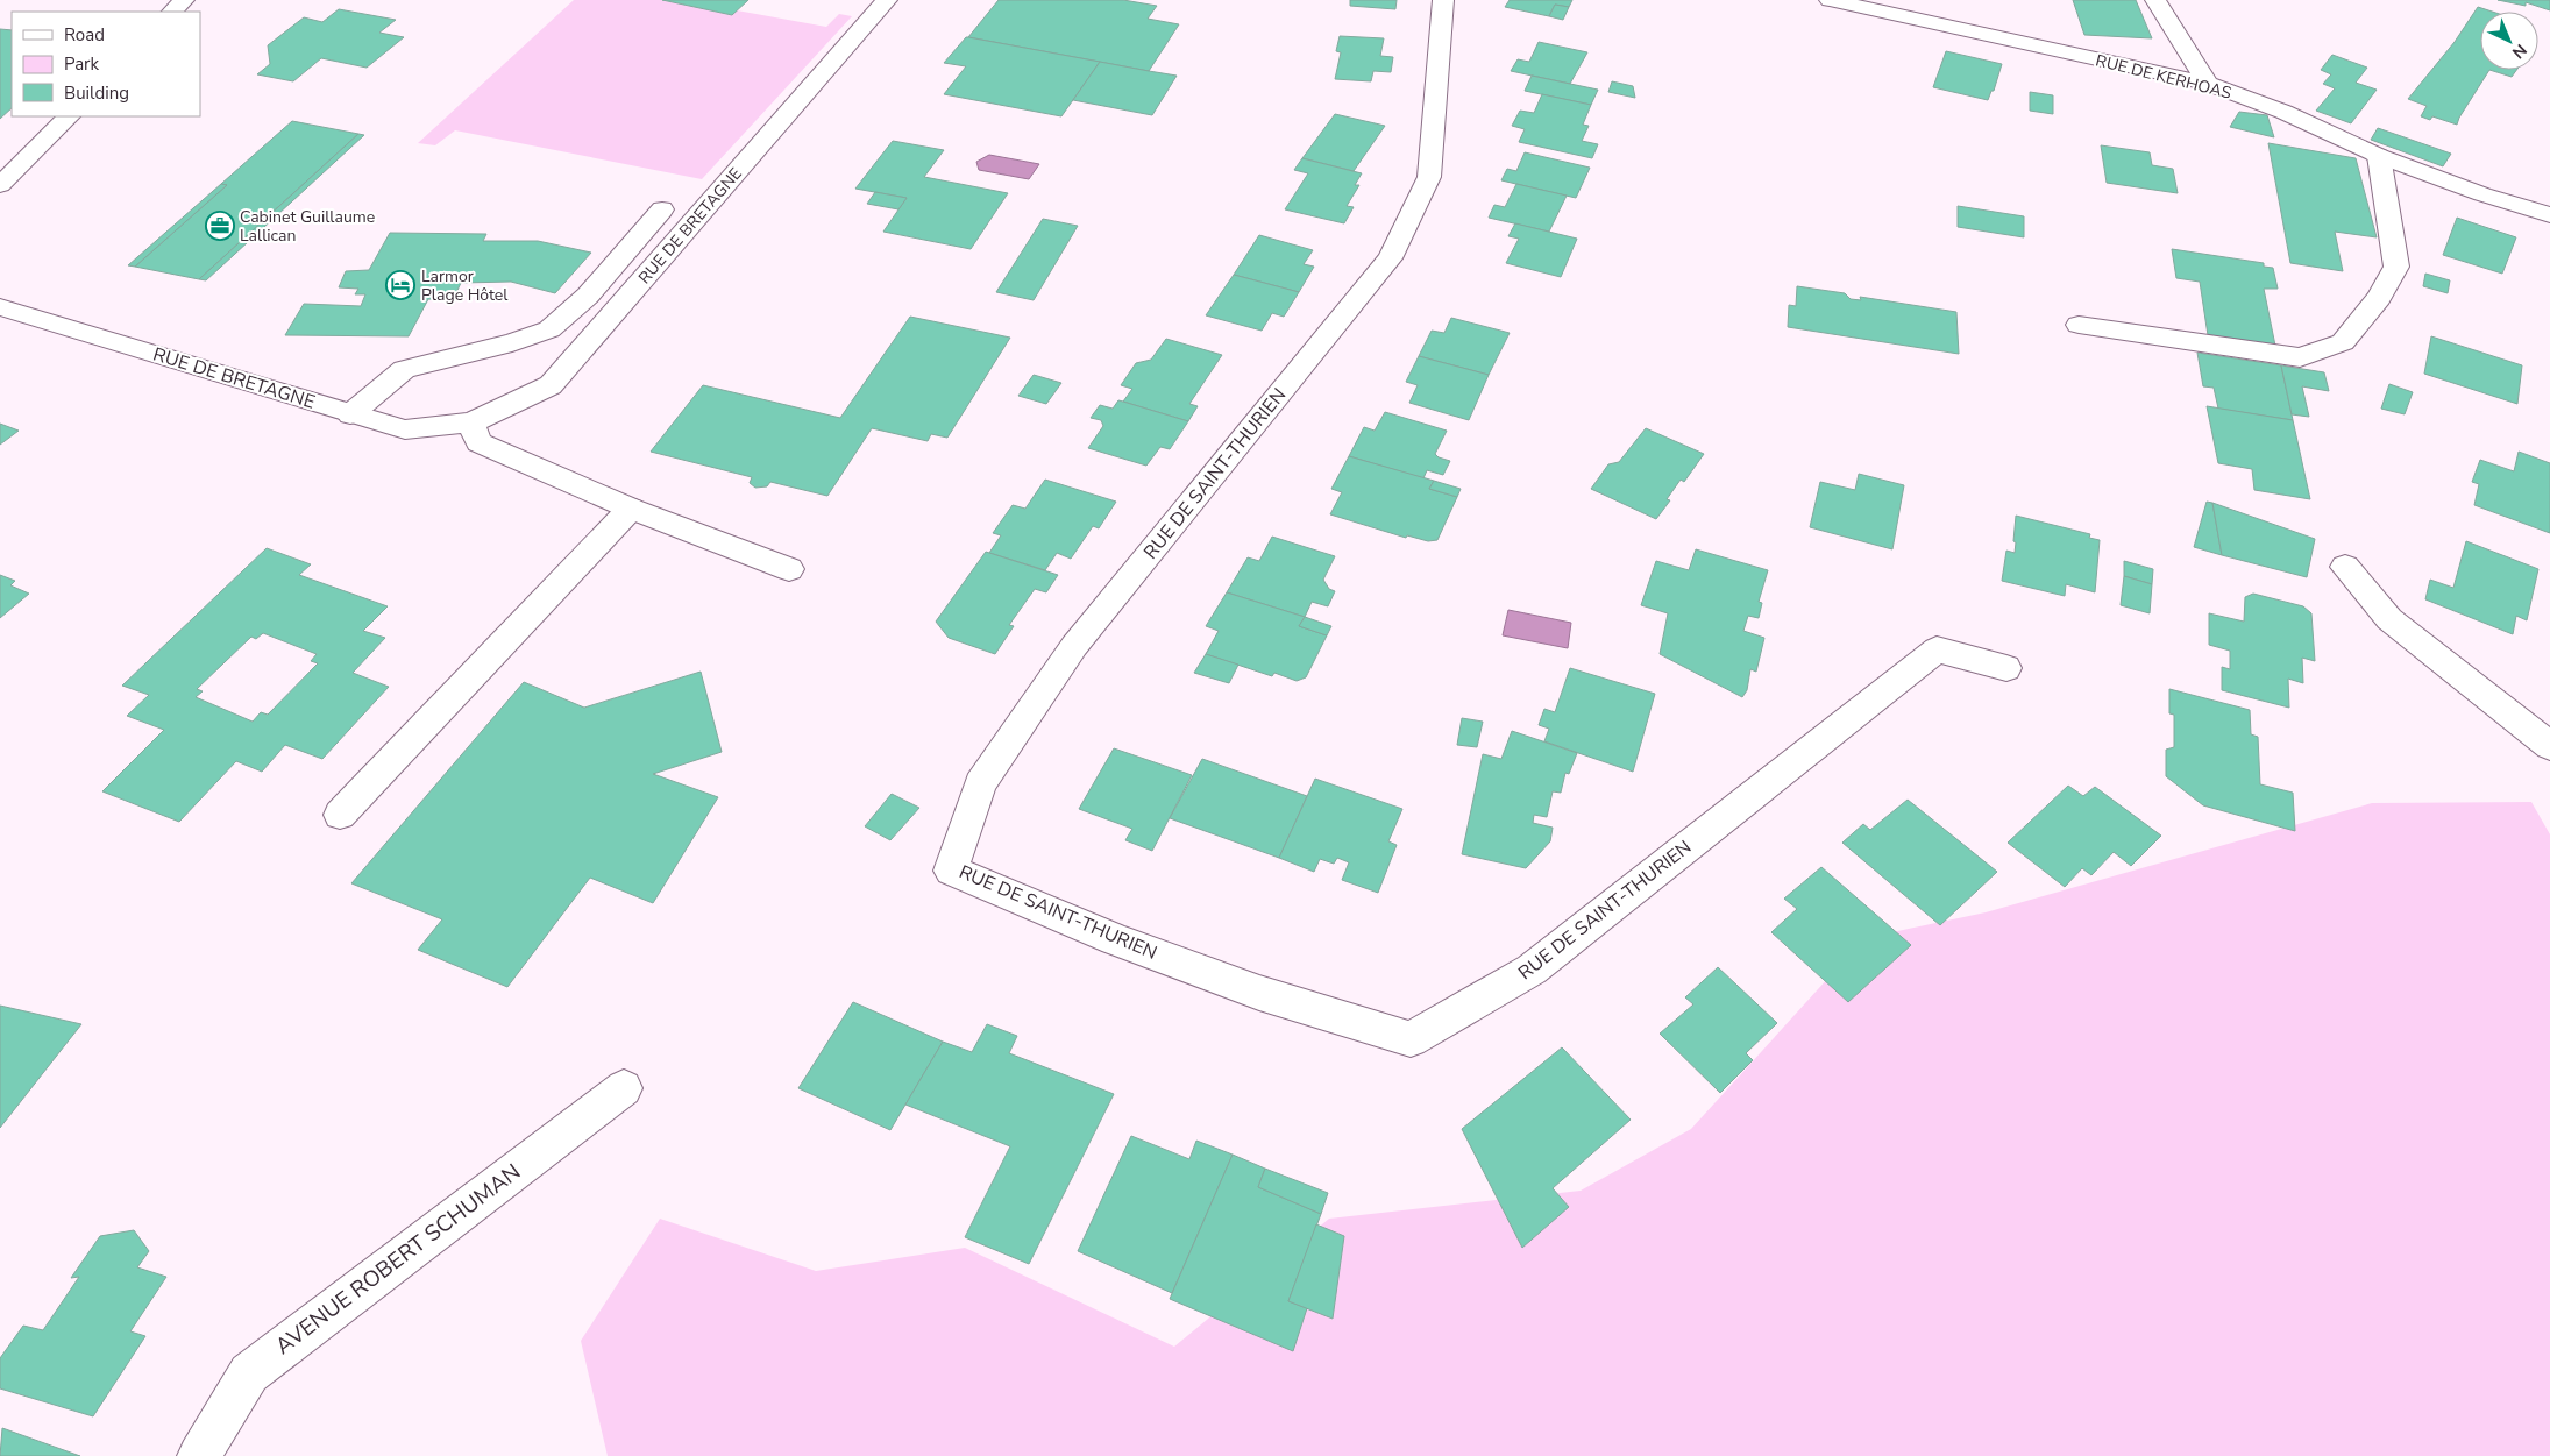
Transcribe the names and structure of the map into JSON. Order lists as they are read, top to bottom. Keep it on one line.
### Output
{"streets":{"street":["RUE DE KERHOAS","RUE DE BRETAGNE","RUE DE SAINT-THURIEN","AVENUE ROBERT SCHUMAN"]},"places":{"office":["Cabinet Guillaume Lallican"],"hotel":["Larmor Plage Hôtel"]},"legend":["Road","Park","Building"],"north":"bottom right"}
